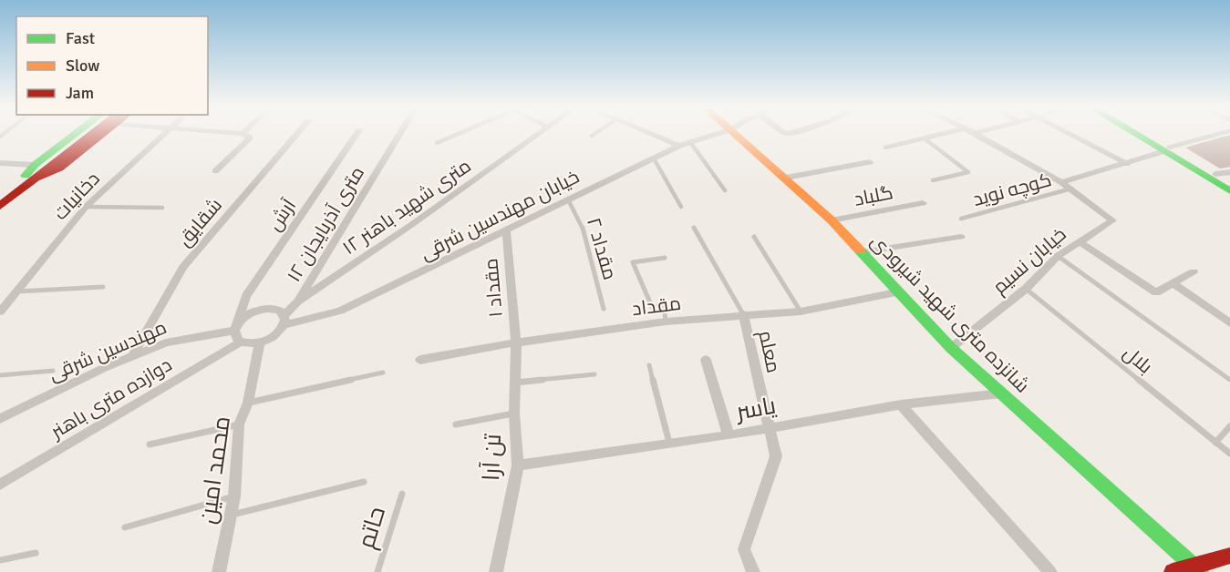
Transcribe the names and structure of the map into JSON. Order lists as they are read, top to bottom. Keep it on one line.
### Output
{"streets":{"main road":["شانزده متری شهید شیرودی"],"street":["دخانیات","گلباد","۱۲ متری شهید باهنر","آرش","خیابان مهندسین شرقی","شقایق","۱۲ متری آذربایجان","خیابان نسیم","مقداد ۱","مقداد","مهندسین شرقی","معلم","دوازده متری باهنر","یاسر","تن آرا","محمد امین"],"lane":["کوچه نوید","مقداد ۲","بلال","حاتم"]},"crossings":[["کوچه نوید","خیابان نسیم"],["گلباد","شانزده متری شهید شیرودی"],["۱۲ متری شهید باهنر","خیابان مهندسین شرقی"],["۱۲ متری شهید باهنر","۱۲ متری آذربایجان"],["۱۲ متری شهید باهنر","مهندسین شرقی"],["آرش","مهندسین شرقی"],["خیابان مهندسین شرقی","مقداد ۲"],["خیابان مهندسین شرقی","مقداد ۱"],["خیابان مهندسین شرقی","مهندسین شرقی"],["شقایق","مهندسین شرقی"],["خیابان نسیم","شانزده متری شهید شیرودی"],["خیابان نسیم","بلال"],["مقداد ۱","مقداد"],["مقداد ۱","تن آرا"],["مقداد","شانزده متری شهید شیرودی"],["مقداد","معلم"],["مقداد","تن آرا"],["شانزده متری شهید شیرودی","یاسر"],["معلم","یاسر"],["یاسر","تن آرا"]],"legend":["Fast","Slow","Jam"]}
